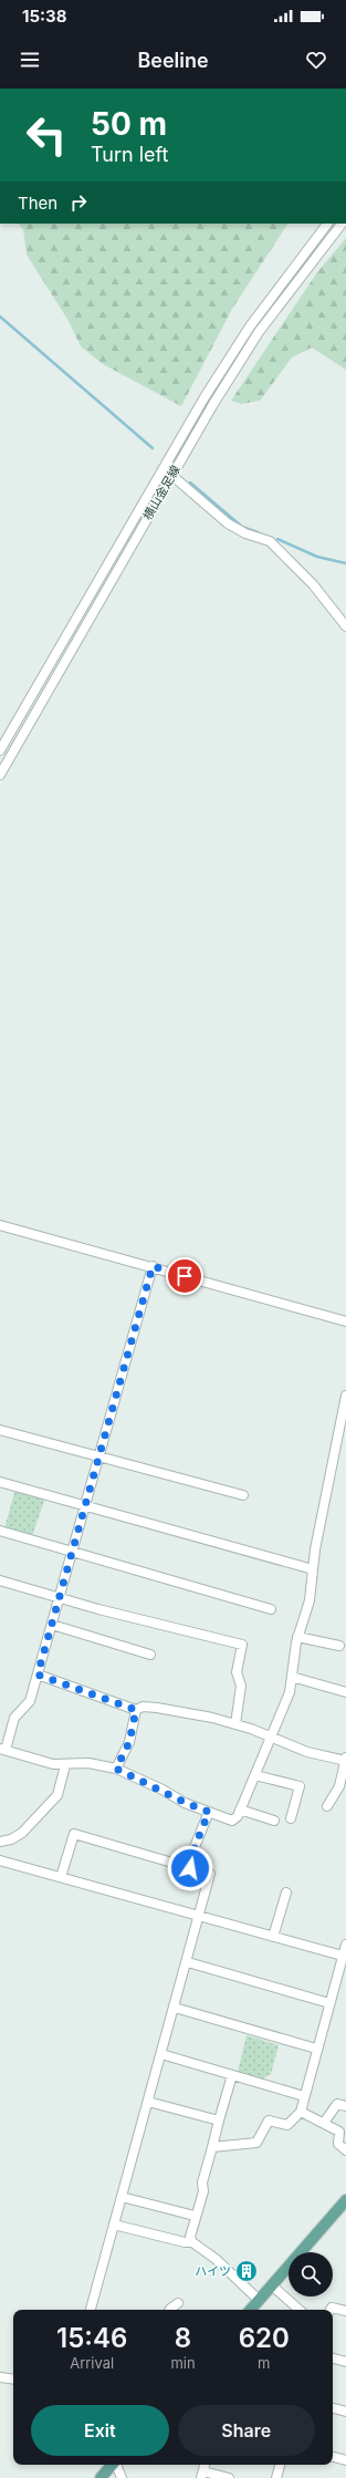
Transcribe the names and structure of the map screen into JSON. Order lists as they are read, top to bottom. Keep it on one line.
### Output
{"streets":{"street":["横山金足線"]},"places":{"building":["ハイツ"]},"page":{"status":"15:38","header":"Beeline","turn":["50 m","Turn left"],"then":"Then","eta":["15:46","Arrival","8","min","620","m"],"buttons":["Exit","Share"]}}
